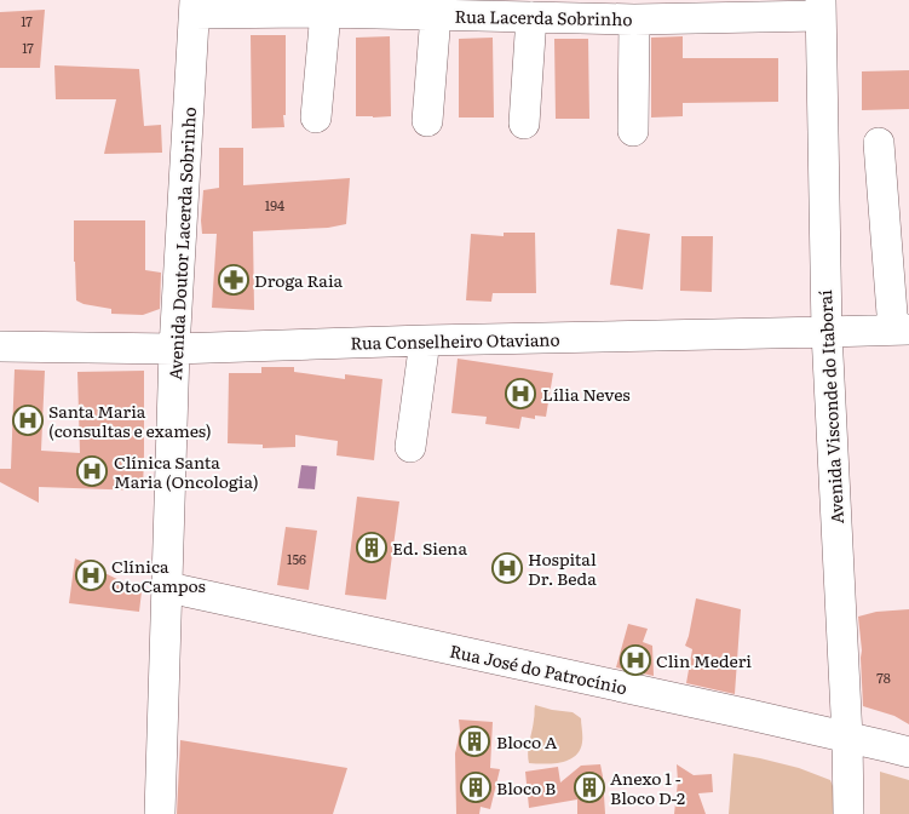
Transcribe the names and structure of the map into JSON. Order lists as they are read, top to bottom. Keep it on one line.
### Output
{"streets":{"street":["Rua Lacerda Sobrinho","Avenida Doutor Lacerda Sobrinho","Rua Conselheiro Otaviano","Avenida Visconde do Itaboraí","Rua José do Patrocínio"]},"crossings":[["Rua Lacerda Sobrinho","Avenida Doutor Lacerda Sobrinho"],["Rua Lacerda Sobrinho","Avenida Visconde do Itaboraí"],["Avenida Doutor Lacerda Sobrinho","Rua Conselheiro Otaviano"],["Avenida Doutor Lacerda Sobrinho","Rua José do Patrocínio"],["Rua Conselheiro Otaviano","Avenida Visconde do Itaboraí"],["Avenida Visconde do Itaboraí","Rua José do Patrocínio"]],"places":{"pharmacy":["Droga Raia"],"hospital":["Lília Neves","Santa Maria (consultas e exames)","Clínica Santa Maria (Oncologia)","Hospital Dr. Beda","Clínica OtoCampos","Clin Mederi"],"building":["Ed. Siena","Bloco A","Bloco B","Anexo 1 - Bloco D-2"]},"house_numbers":["17","17","194","156","78"]}
